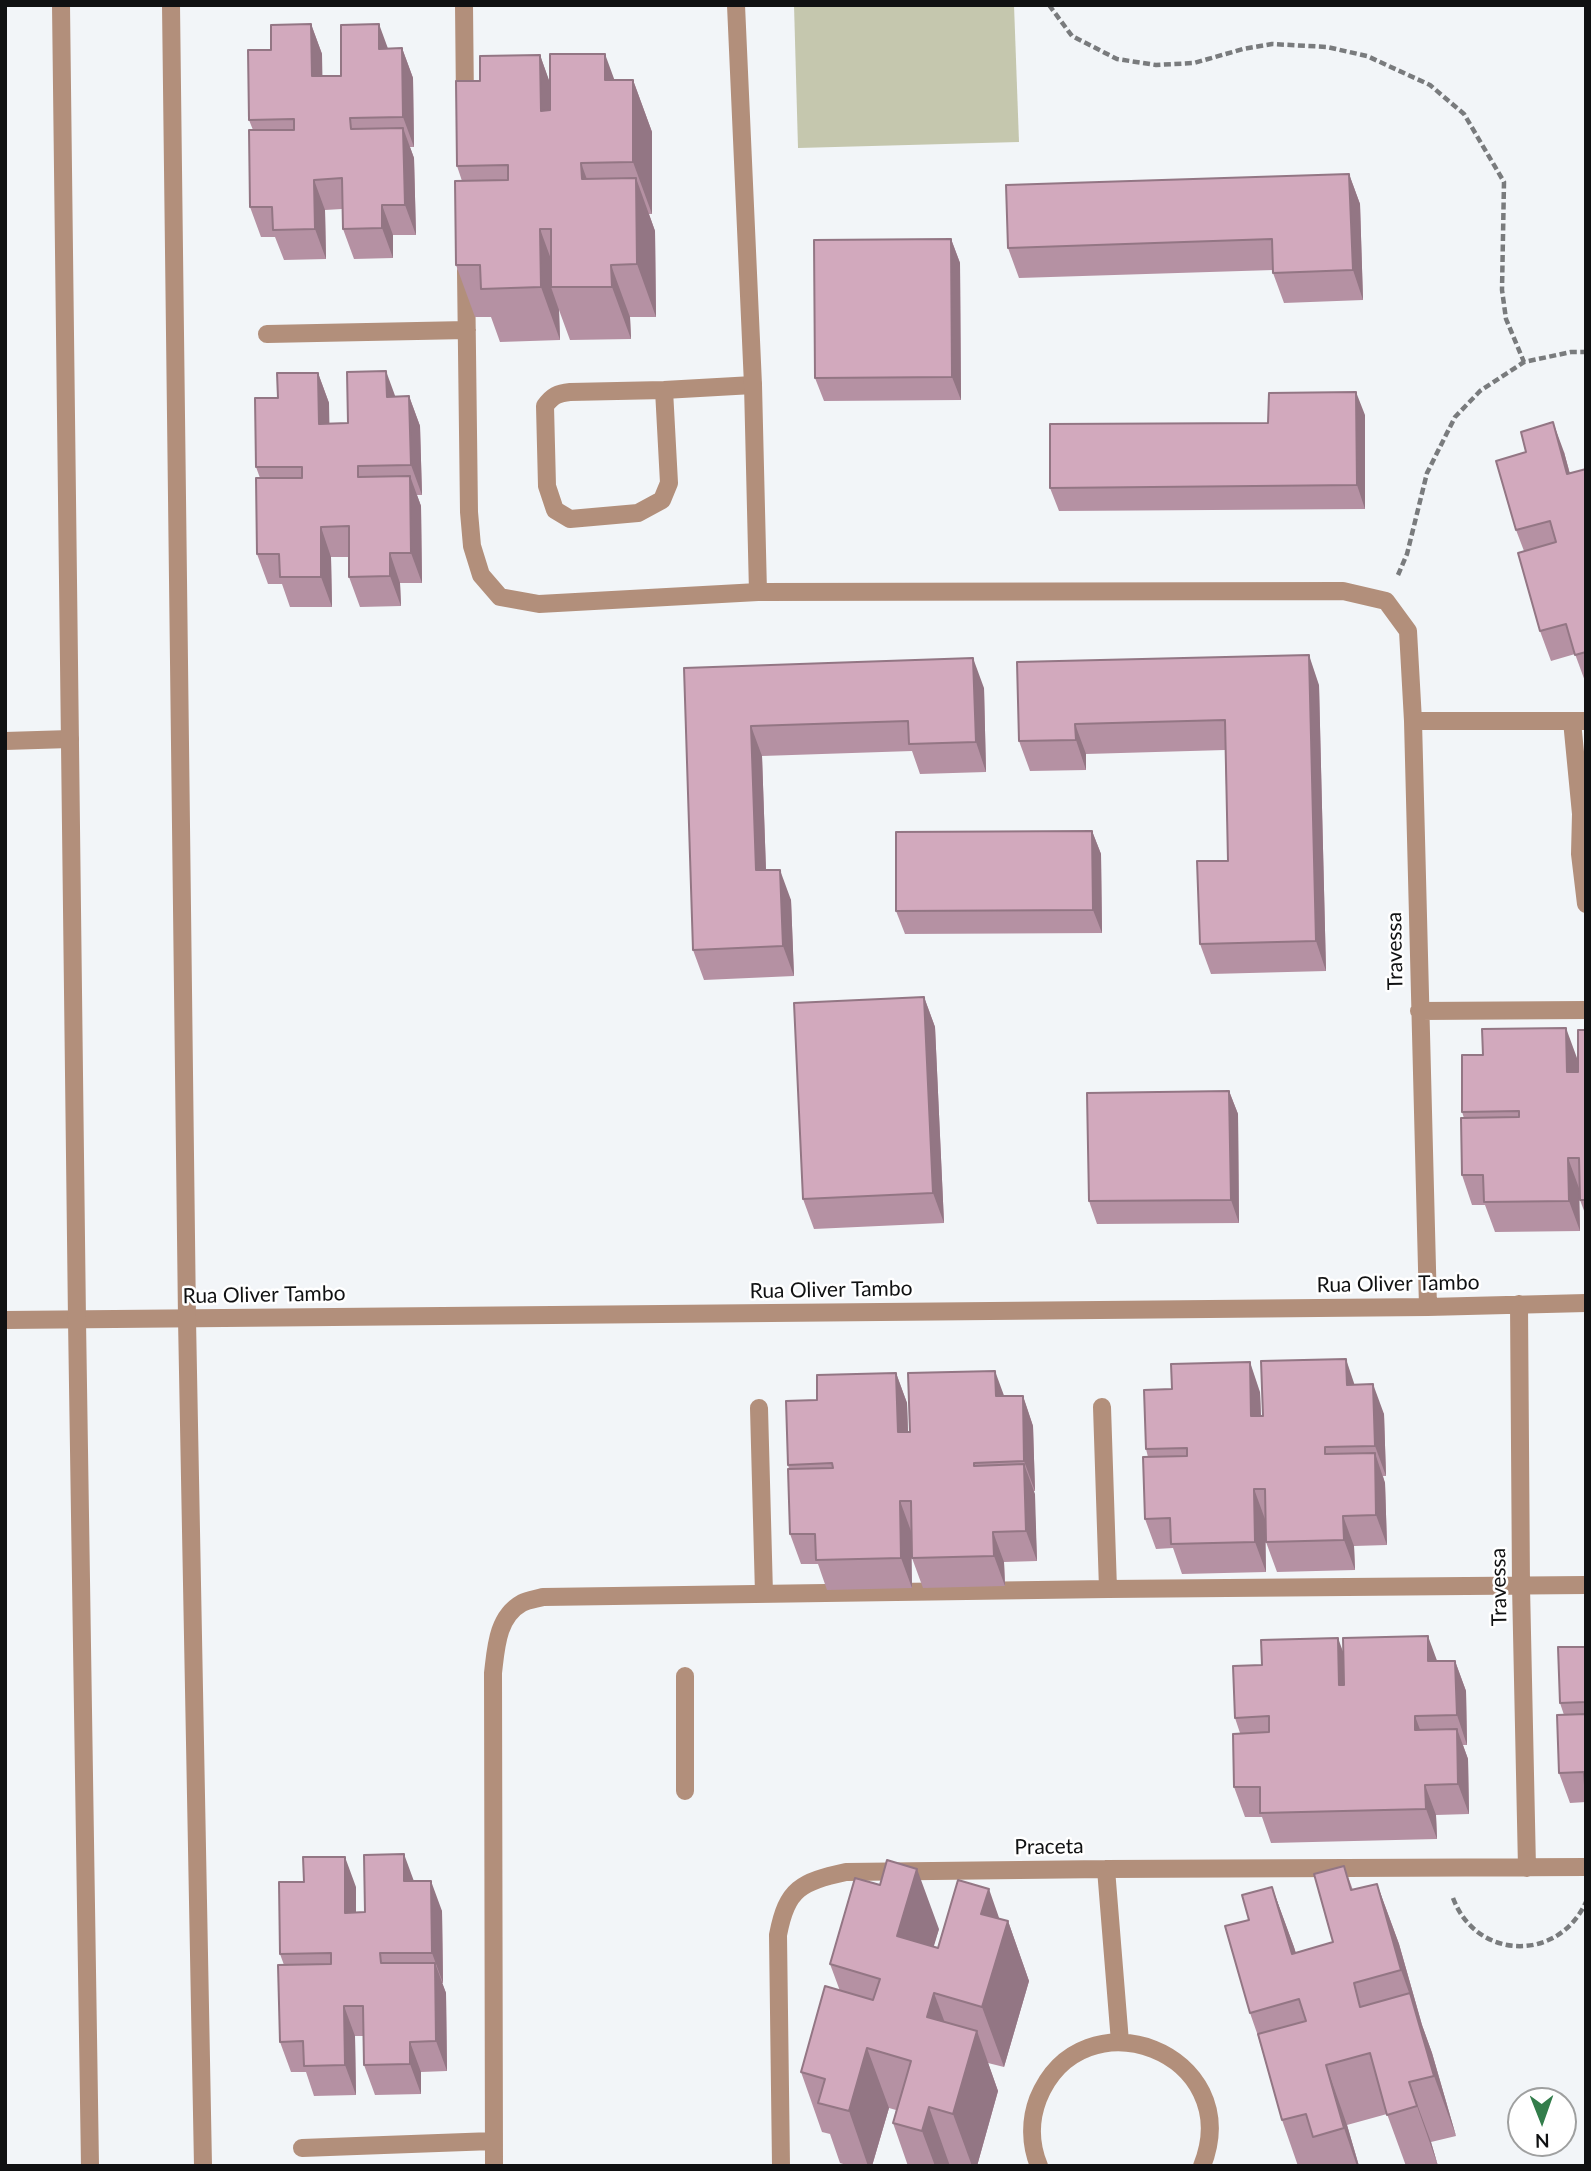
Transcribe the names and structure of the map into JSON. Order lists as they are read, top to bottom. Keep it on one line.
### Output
{"streets":{"street":["Travessa","Rua Oliver Tambo","Praceta"]},"crossings":[["Travessa","Rua Oliver Tambo"],["Travessa","Praceta"]],"north":"bottom"}
